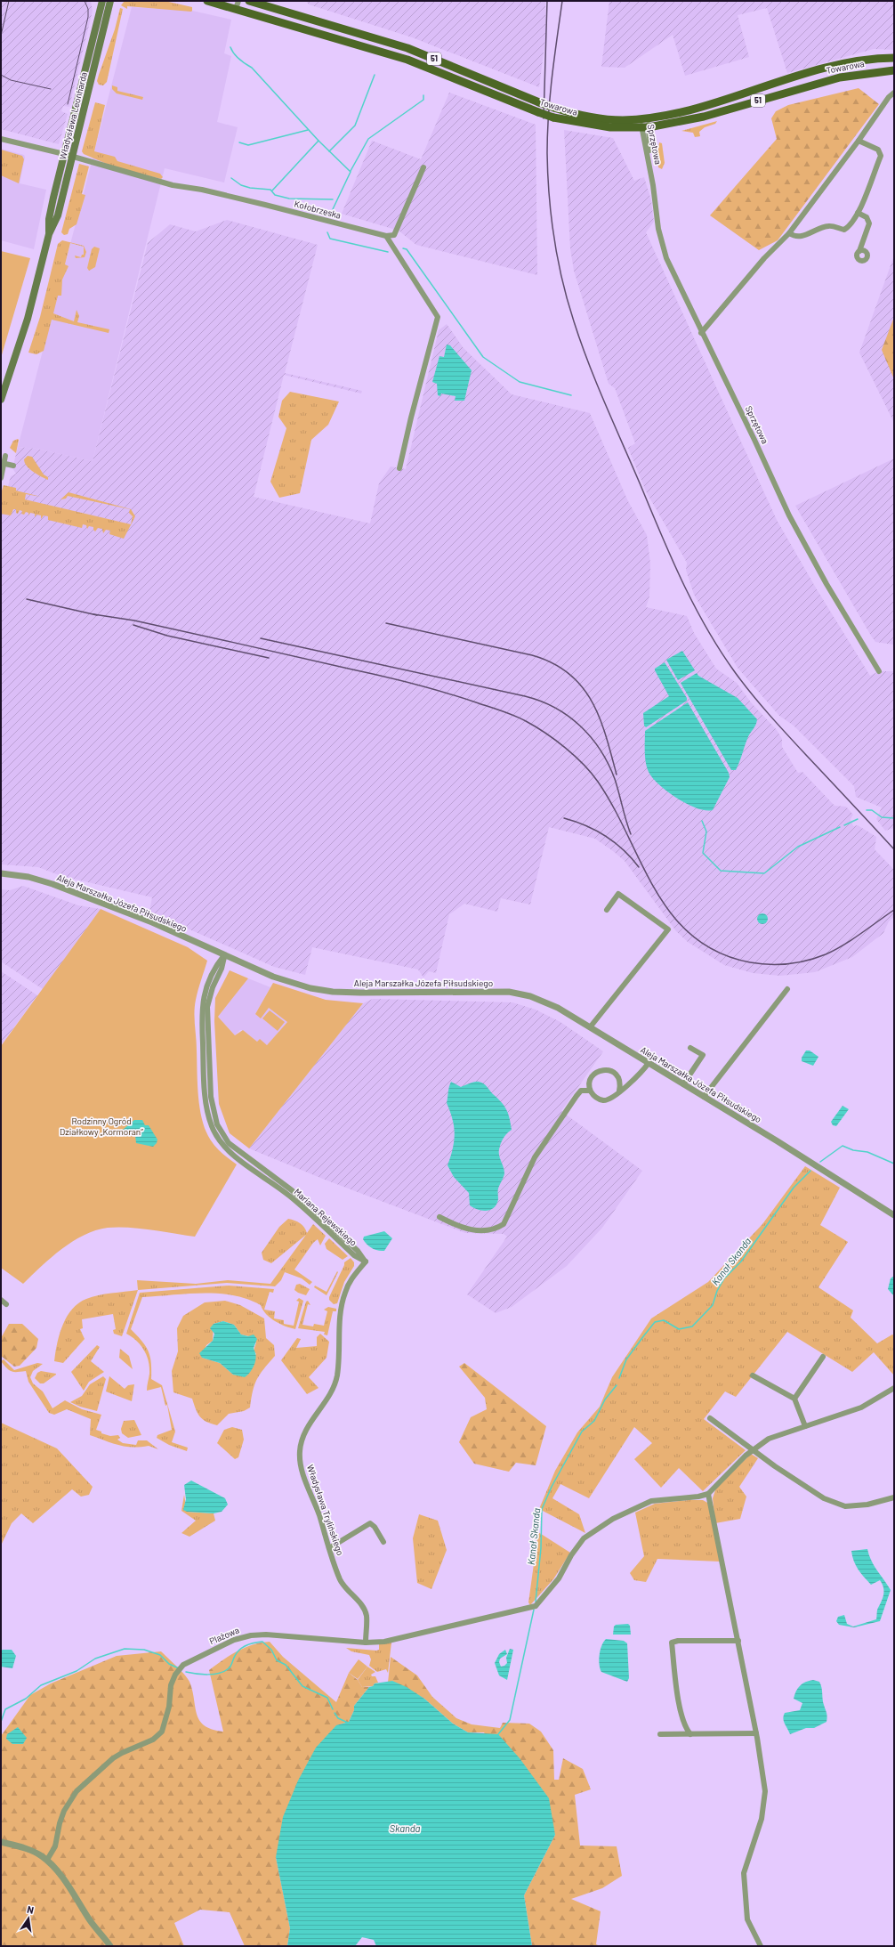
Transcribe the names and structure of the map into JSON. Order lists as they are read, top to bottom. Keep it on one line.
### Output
{"streets":{"main road":["51","Towarowa","Władysława Leonharda"],"street":["Sprzętowa","Kołobrzeska","Aleja Marszałka Józefa Piłsudskiego","Mariana Rejewskiego","Władysława Trylińskiego","Plażowa"]},"crossings":[["Towarowa","Sprzętowa"],["Władysława Leonharda","Kołobrzeska"],["Aleja Marszałka Józefa Piłsudskiego","Mariana Rejewskiego"],["Mariana Rejewskiego","Władysława Trylińskiego"],["Władysława Trylińskiego","Plażowa"]],"water":["Kanał Skanda","Skanda"],"parks":["Rodzinny Ogród Działkowy „Kormoran”"],"north":"top"}
